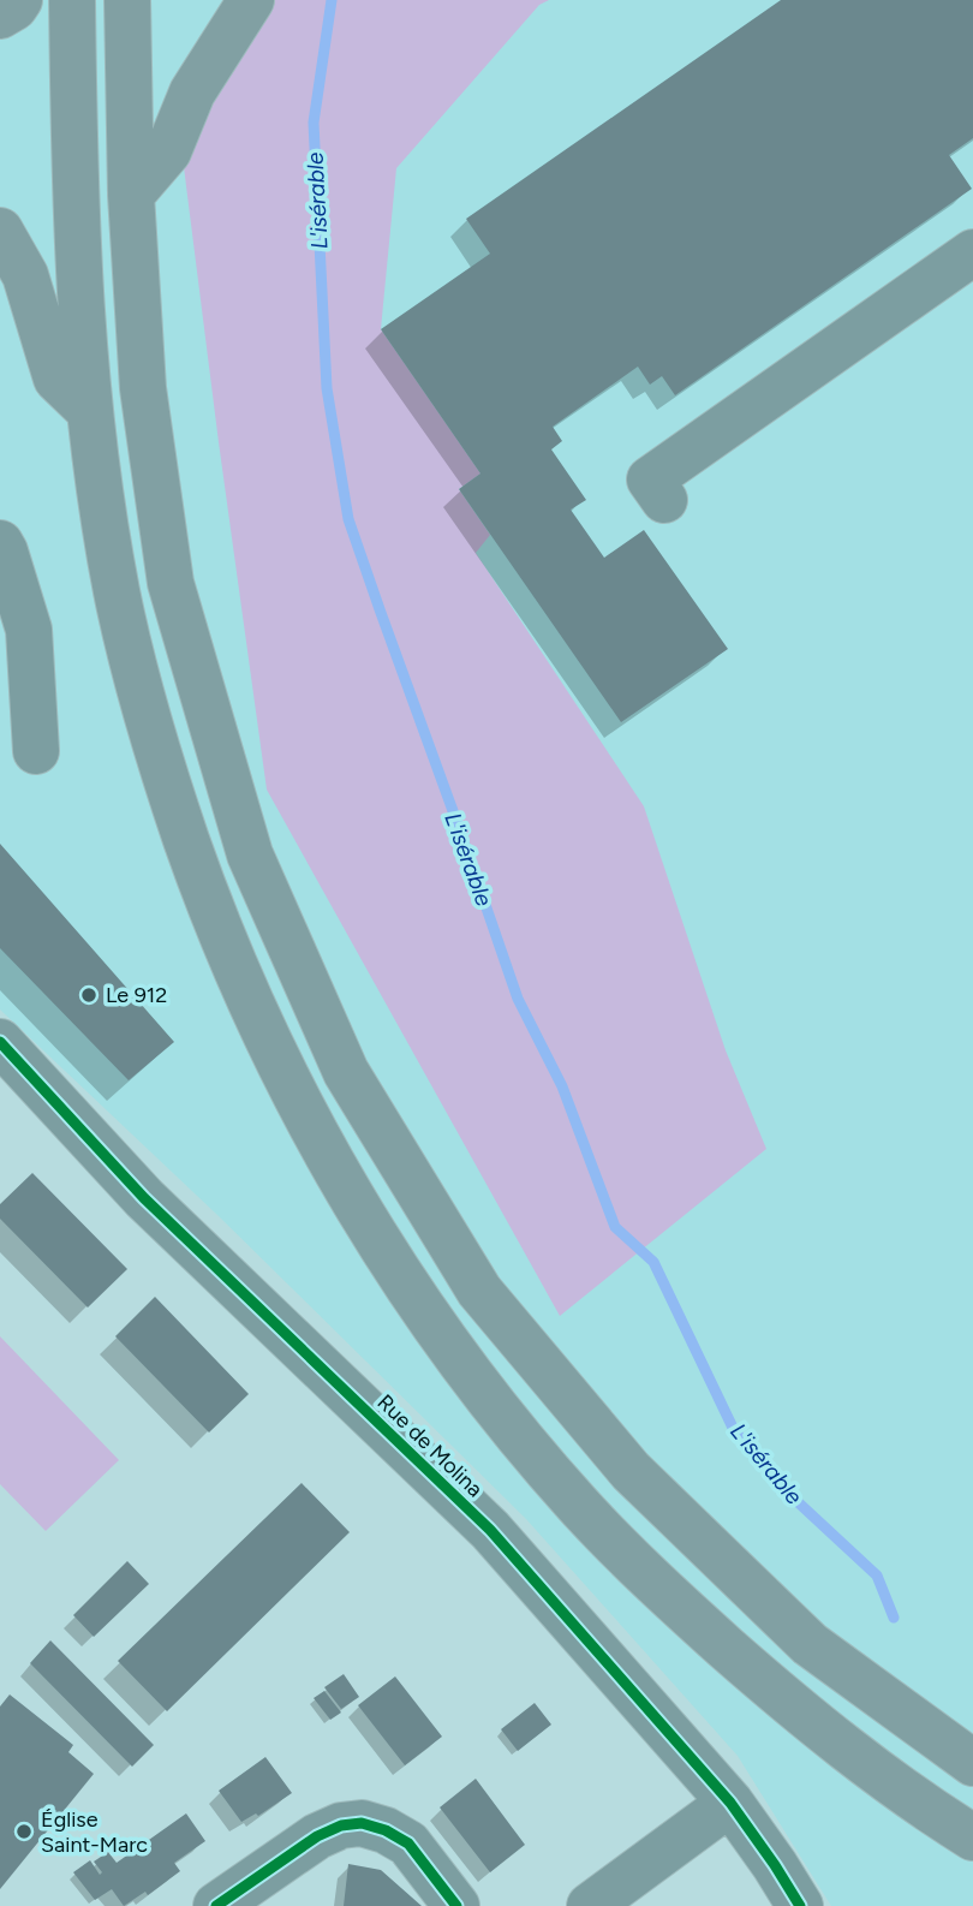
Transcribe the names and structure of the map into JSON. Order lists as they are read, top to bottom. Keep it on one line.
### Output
{"streets":{"street":["Rue de Molina"]},"water":["L'isérable"],"places":["Le 912","Église Saint-Marc"]}
